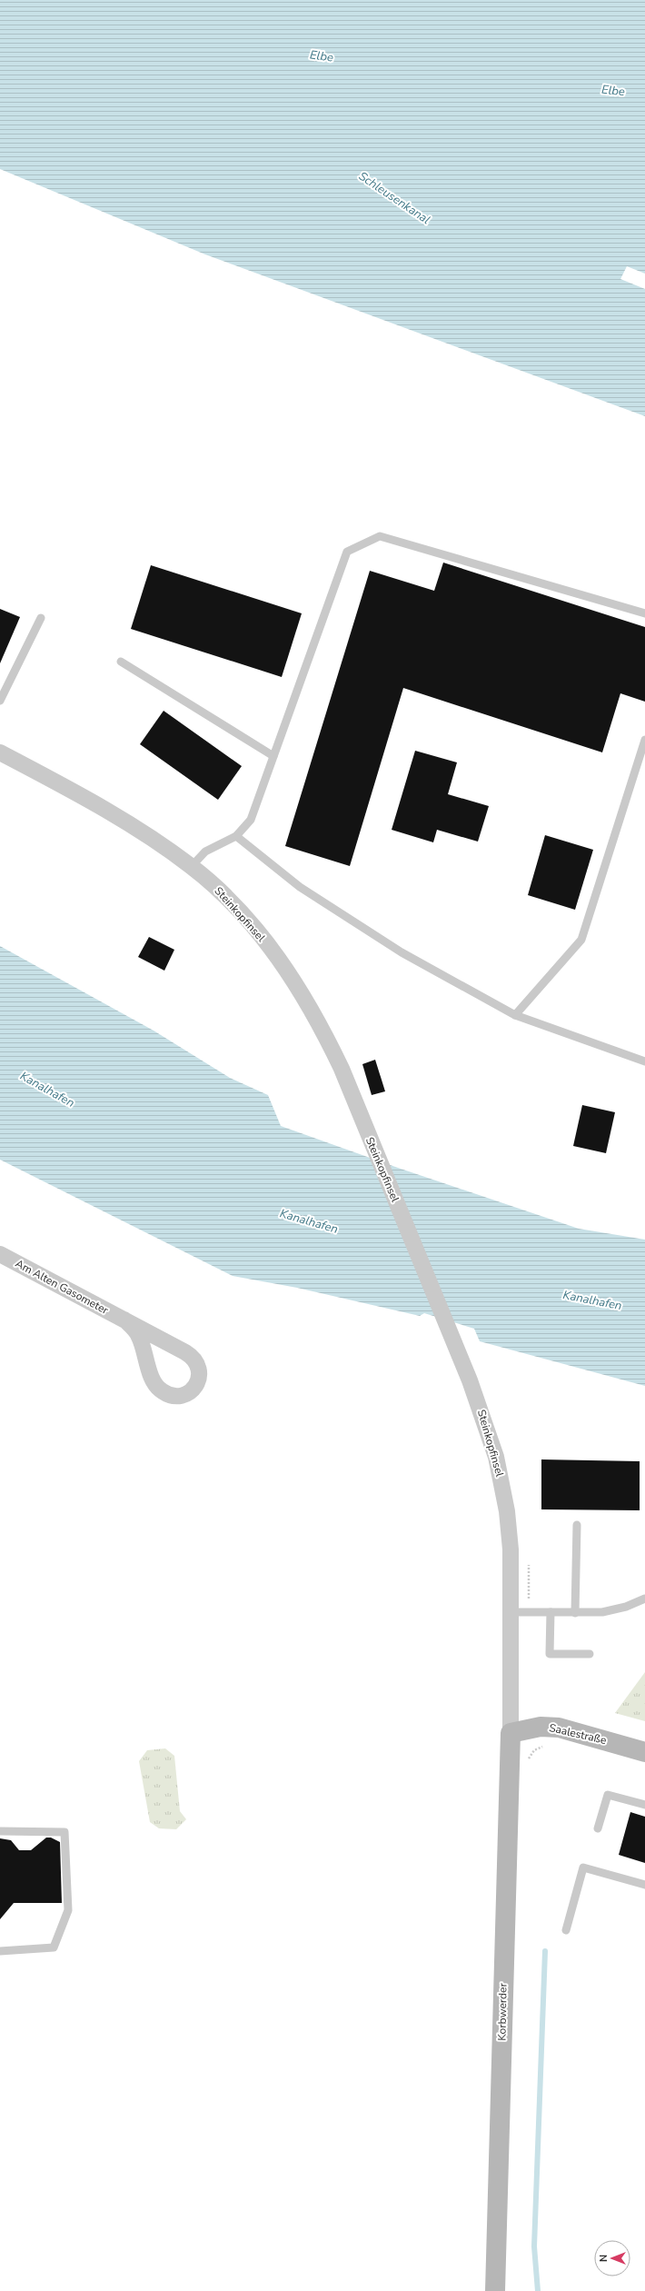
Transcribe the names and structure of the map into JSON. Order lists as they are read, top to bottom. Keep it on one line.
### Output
{"streets":{"main road":["Saalestraße","Korbwerder"],"street":["Steinkopfinsel","Am Alten Gasometer"]},"crossings":[["Steinkopfinsel","Saalestraße"],["Steinkopfinsel","Korbwerder"],["Saalestraße","Korbwerder"]],"water":["Elbe","Schleusenkanal","Kanalhafen"],"north":"left"}
